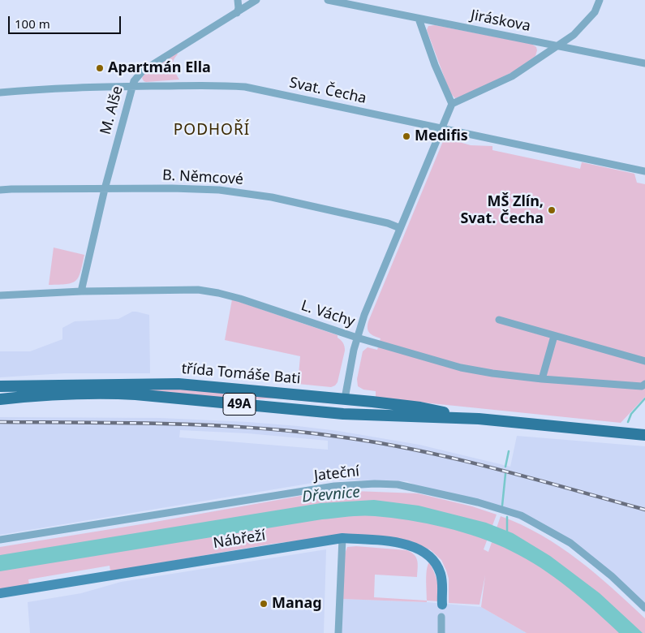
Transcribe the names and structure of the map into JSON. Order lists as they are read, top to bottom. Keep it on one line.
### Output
{"streets":{"main road":["třída Tomáše Bati","49A"],"street":["Jiráskova","Svat. Čecha","M. Alše","B. Němcové","L. Váchy","Jateční","Nábřeží"]},"crossings":[["Svat. Čecha","M. Alše"],["M. Alše","B. Němcové"],["M. Alše","L. Váchy"]],"districts":["PODHOŘÍ"],"water":["Dřevnice"],"places":["Apartmán Ella","Medifis","MŠ Zlín, Svat. Čecha","Manag"],"scale_bar":"100 m"}
